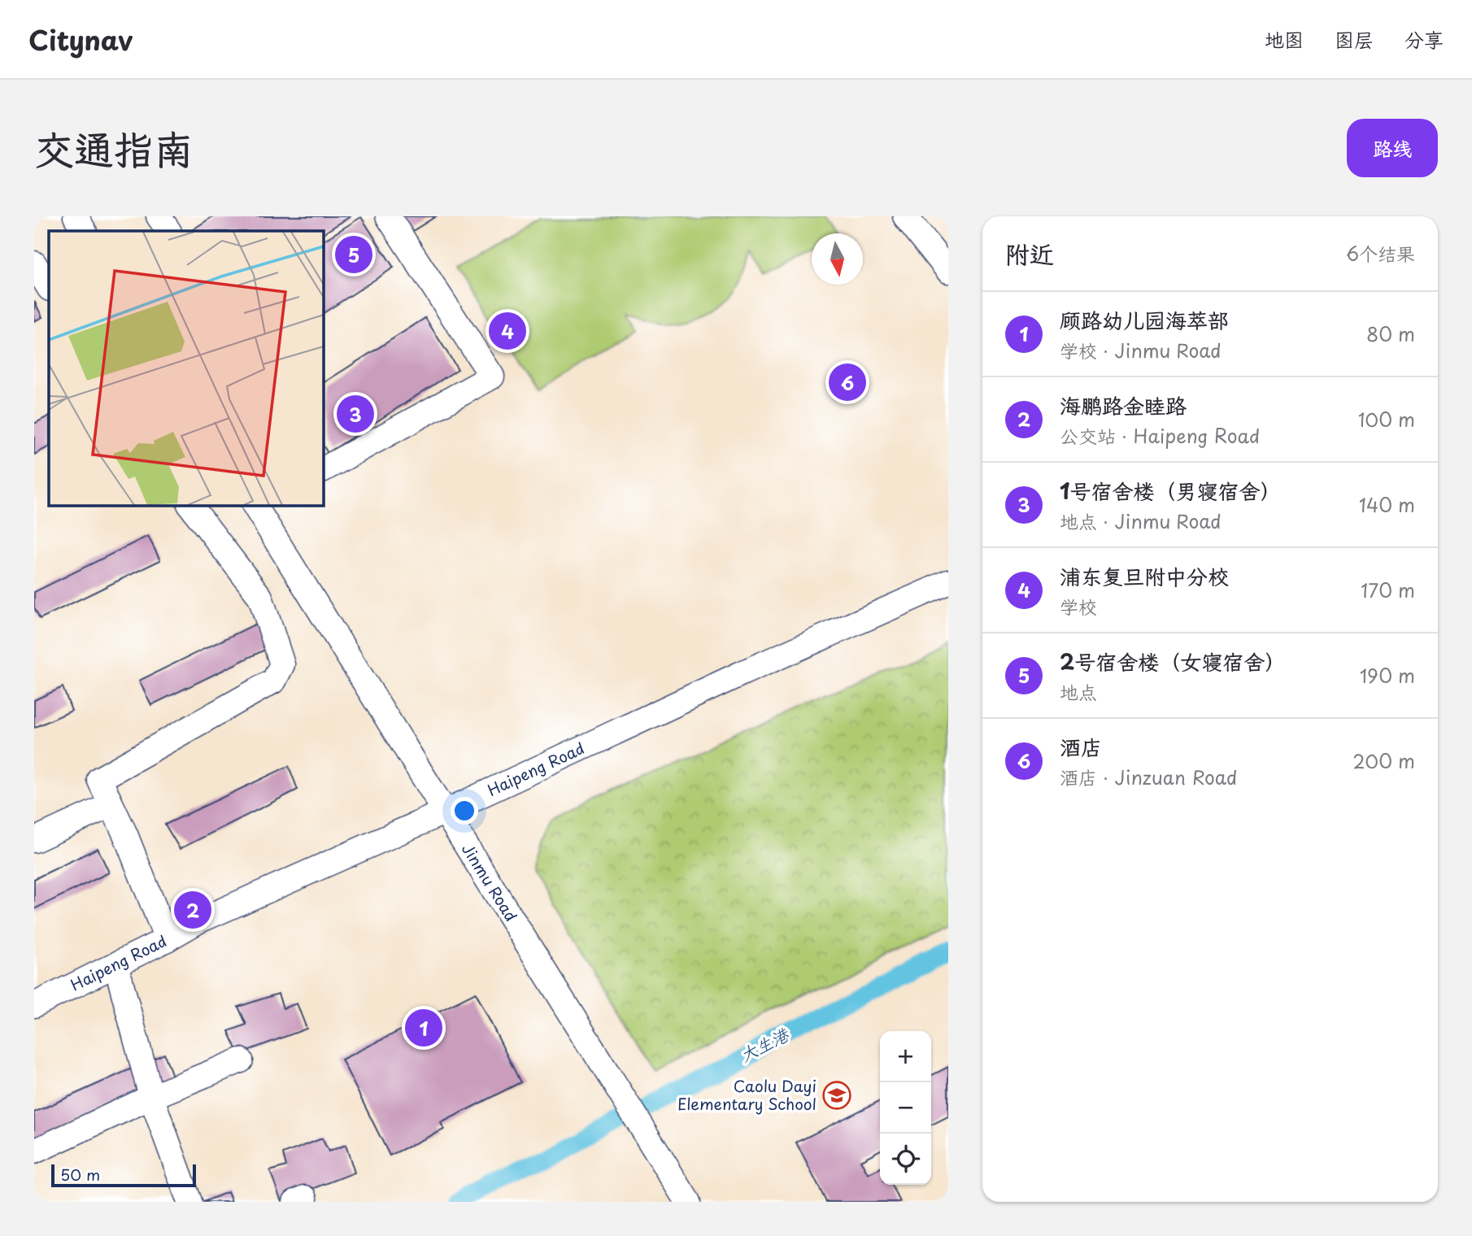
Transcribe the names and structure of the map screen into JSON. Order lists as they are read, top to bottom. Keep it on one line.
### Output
{"streets":{"street":["Haipeng Road","Jinmu Road"]},"crossings":[["Haipeng Road","Jinmu Road"]],"water":["大生港"],"places":{"school or university":["Caolu Dayi Elementary School"]},"scale_bar":"50 m","north":"bottom","page":{"header":"Citynav","nav":["地图","图层","分享"],"title":"交通指南","buttons":"路线","heading":["附近","6个结果"],"pins":["5","4","6","3","2","1"],"list":[{"mark":"1","name":"顾路幼儿园海萃部","note":"学校 · Jinmu Road","value":"80 m"},{"mark":"2","name":"海鹏路金睦路","note":"公交站 · Haipeng Road","value":"100 m"},{"mark":"3","name":"1号宿舍楼（男寝宿舍）","note":"地点 · Jinmu Road","value":"140 m"},{"mark":"4","name":"浦东复旦附中分校","note":"学校","value":"170 m"},{"mark":"5","name":"2号宿舍楼（女寝宿舍）","note":"地点","value":"190 m"},{"mark":"6","name":"酒店","note":"酒店 · Jinzuan Road","value":"200 m"}],"map_buttons":["+","−"],"scale":"50 m"}}
